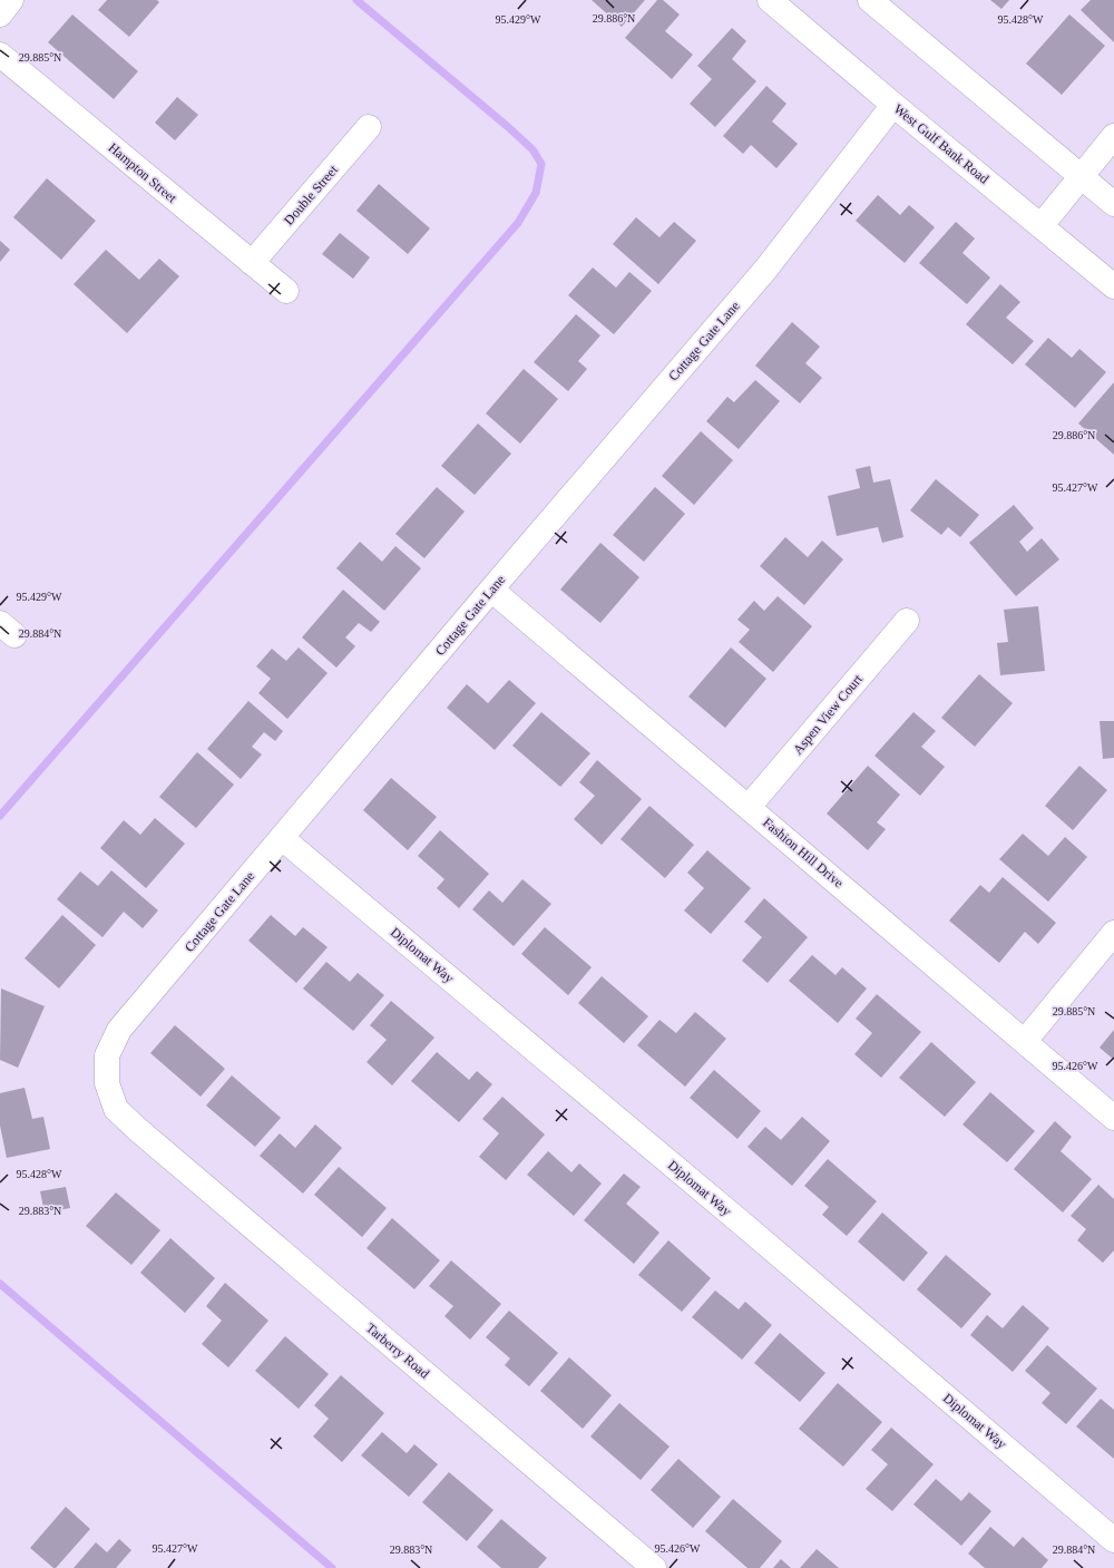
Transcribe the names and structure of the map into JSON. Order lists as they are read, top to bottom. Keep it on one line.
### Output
{"streets":{"street":["West Gulf Bank Road","Hampton Street","Double Street","Cottage Gate Lane","Aspen View Court","Fashion Hill Drive","Diplomat Way","Tarberry Road"]},"crossings":[["West Gulf Bank Road","Cottage Gate Lane"],["Hampton Street","Double Street"],["Cottage Gate Lane","Fashion Hill Drive"],["Cottage Gate Lane","Diplomat Way"],["Cottage Gate Lane","Tarberry Road"],["Aspen View Court","Fashion Hill Drive"]],"coordinates":["29.886°N","95.429°W","95.428°W","29.885°N","95.427°W","29.884°N","95.426°W","29.883°N"]}
